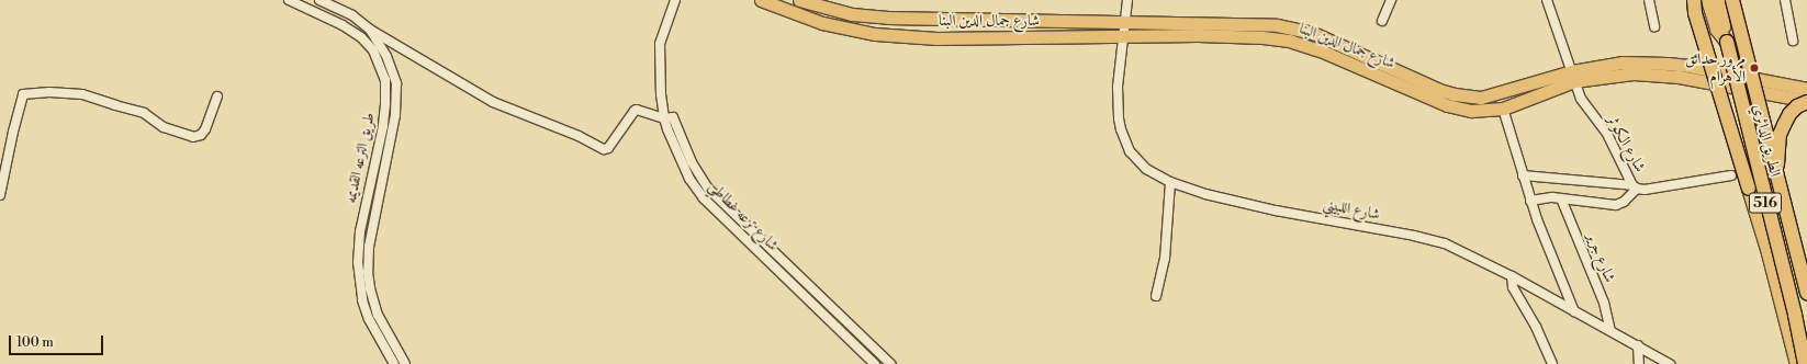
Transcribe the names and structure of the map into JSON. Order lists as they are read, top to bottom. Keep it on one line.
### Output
{"streets":{"highway":["الطريق الدائري","516"],"main road":["شارع جمال الدين البنا"],"street":["شارع الكوثر","طريق الترعه القديمه","شارع اللبيني","شارع ترعه غطاطي","شارع جرير"]},"crossings":[["شارع جمال الدين البنا","شارع الكوثر"],["شارع جمال الدين البنا","شارع اللبيني"],["شارع اللبيني","شارع جرير"]],"places":["مرور حدائق الأهرام"],"scale_bar":"100 m"}
